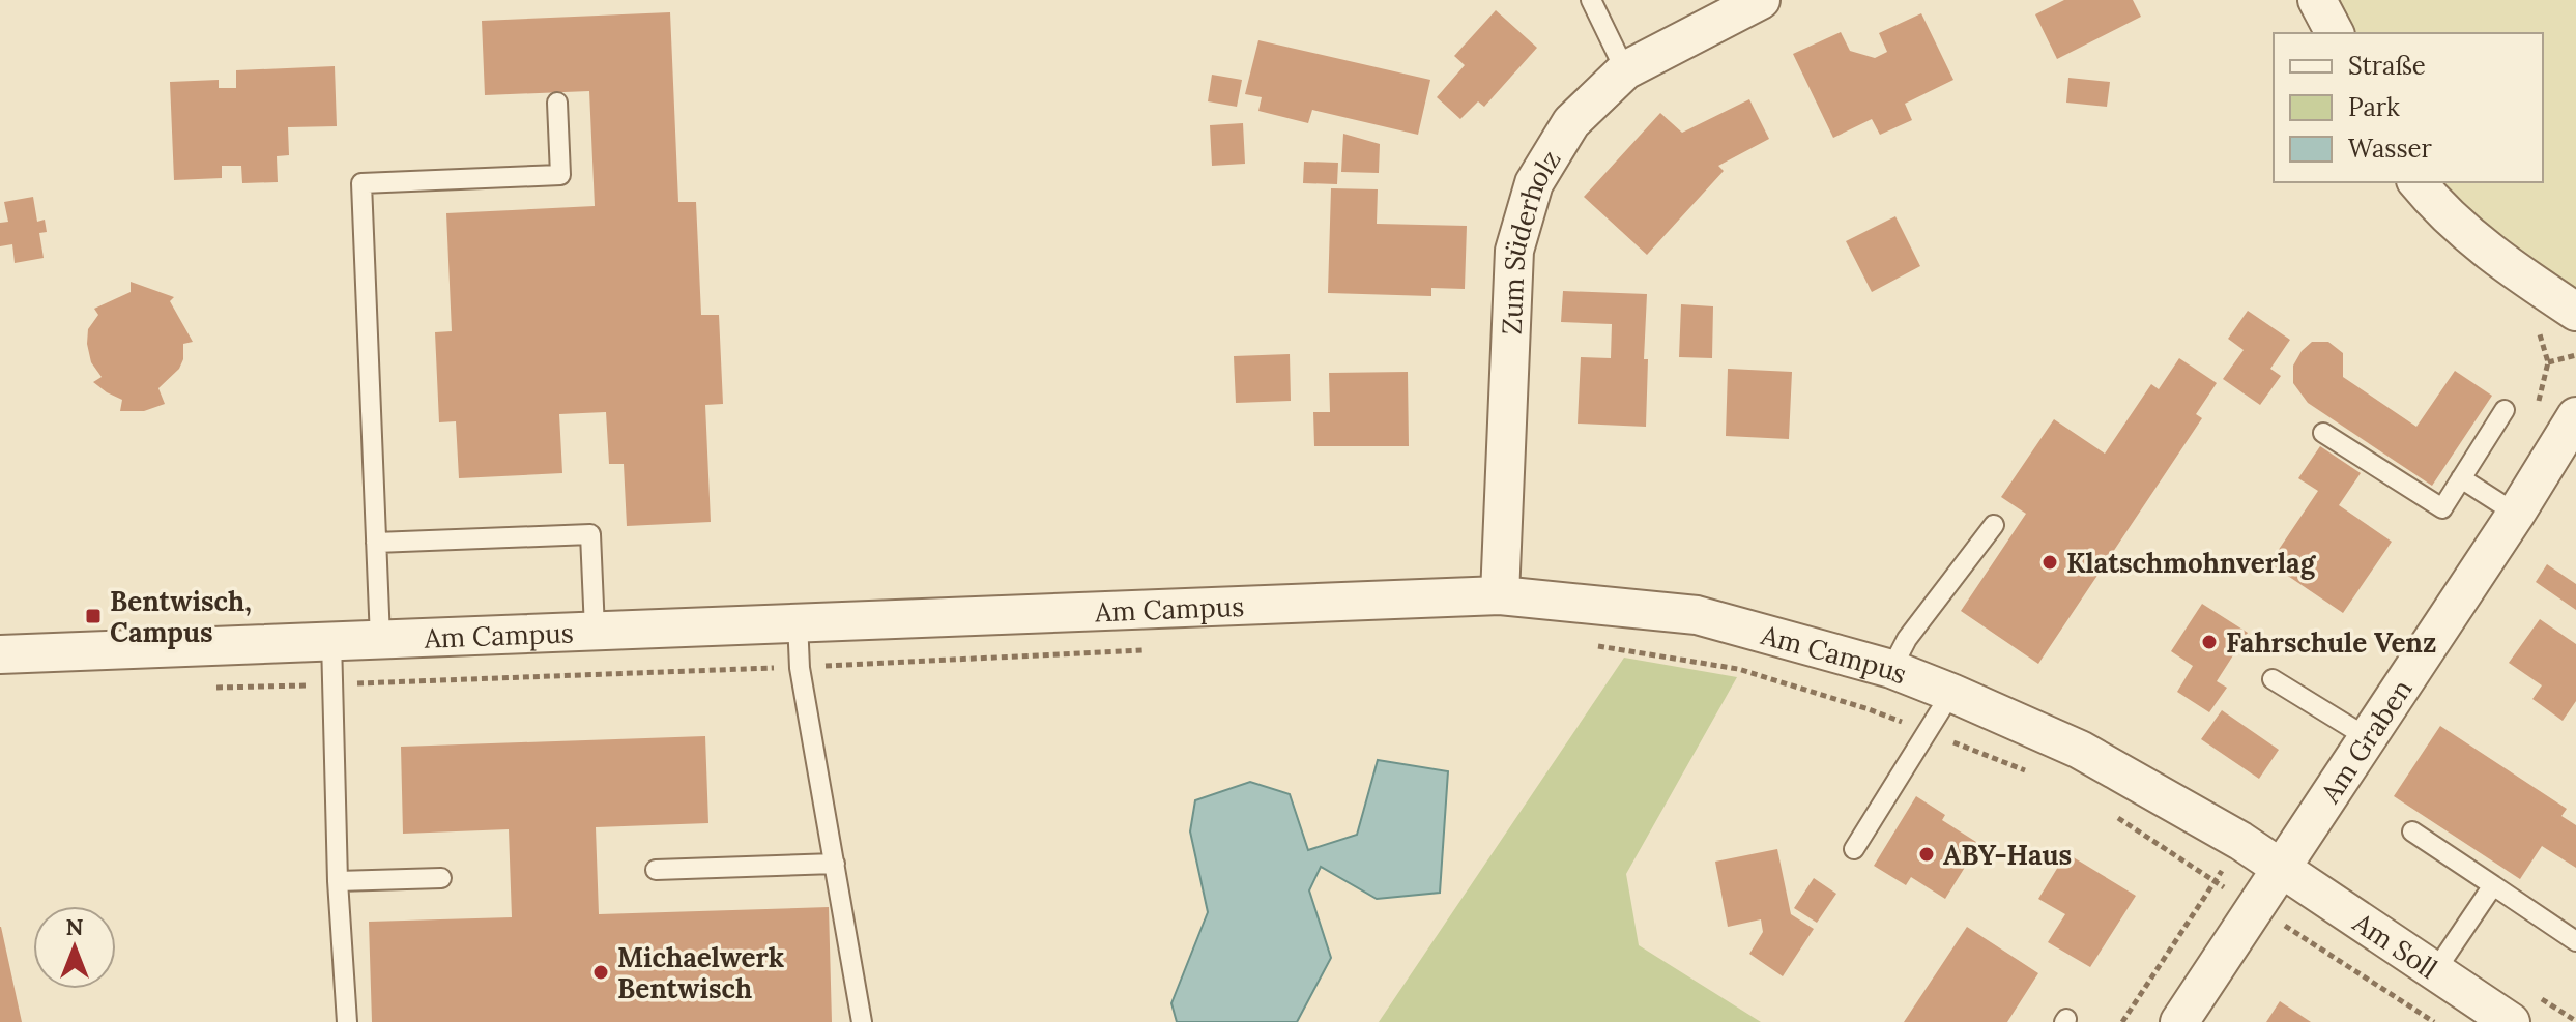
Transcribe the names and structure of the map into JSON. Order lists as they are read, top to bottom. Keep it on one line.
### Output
{"streets":{"street":["Zum Süderholz","Am Campus","Am Graben","Am Soll"]},"crossings":[["Zum Süderholz","Am Campus"],["Am Campus","Am Graben"],["Am Campus","Am Soll"],["Am Graben","Am Soll"]],"places":{"other":["Klatschmohnverlag","Fahrschule Venz","ABY-Haus","Michaelwerk Bentwisch"],"transit":["Bentwisch, Campus"]},"legend":["Straße","Park","Wasser"],"north":"top"}
